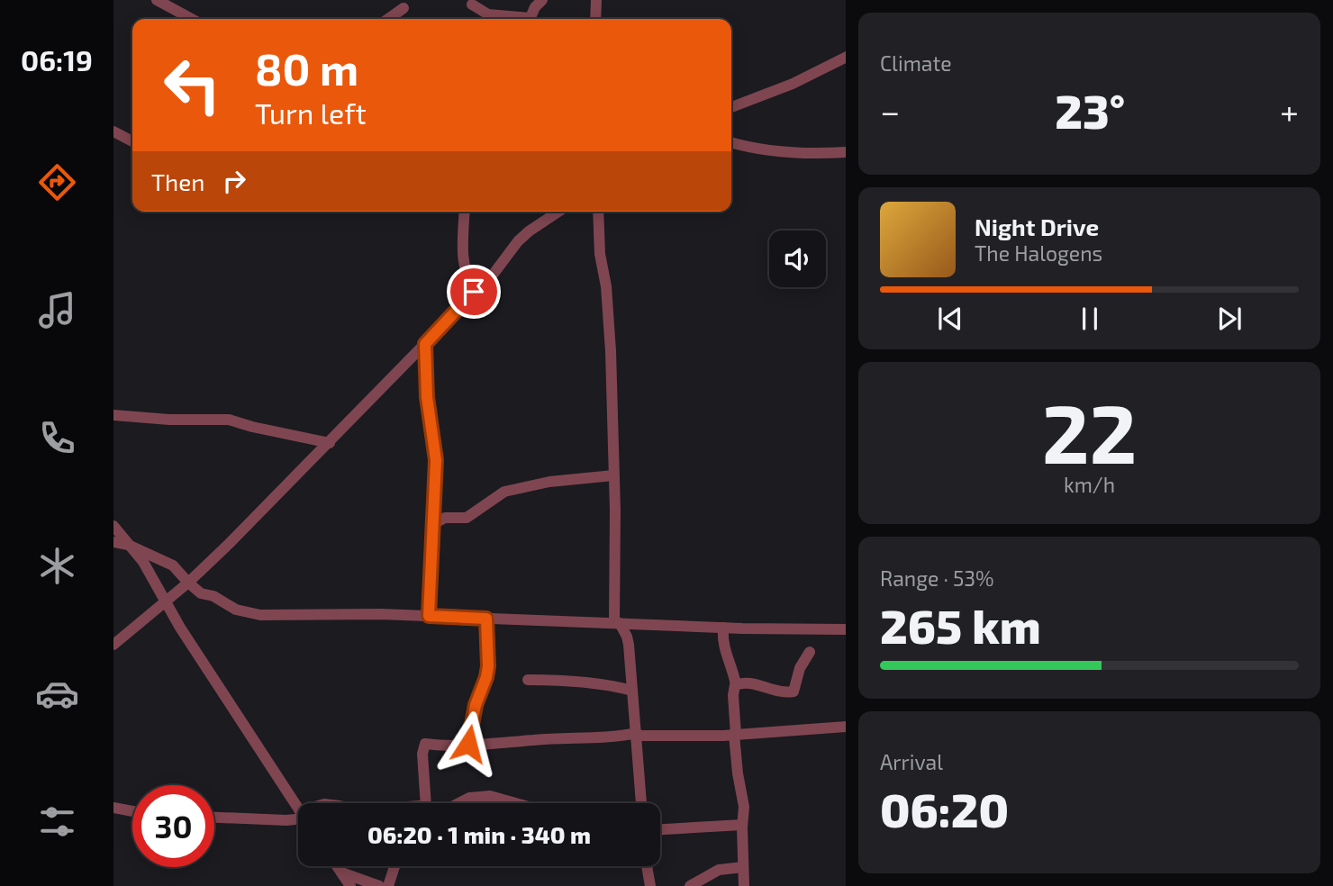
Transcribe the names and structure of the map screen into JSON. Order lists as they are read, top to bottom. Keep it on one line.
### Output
{"page":{"tabs":"06:19","tile":["Climate",["22","km/h"],["Range · 53%","265 km"],["Arrival","06:20"]],"turn":["80 m","Turn left"],"heat":["−","23°","+"],"then":"Then","song":["Night Drive","The Halogens"],"limit":"30","trip":"06:20 · 1 min · 340 m"}}
